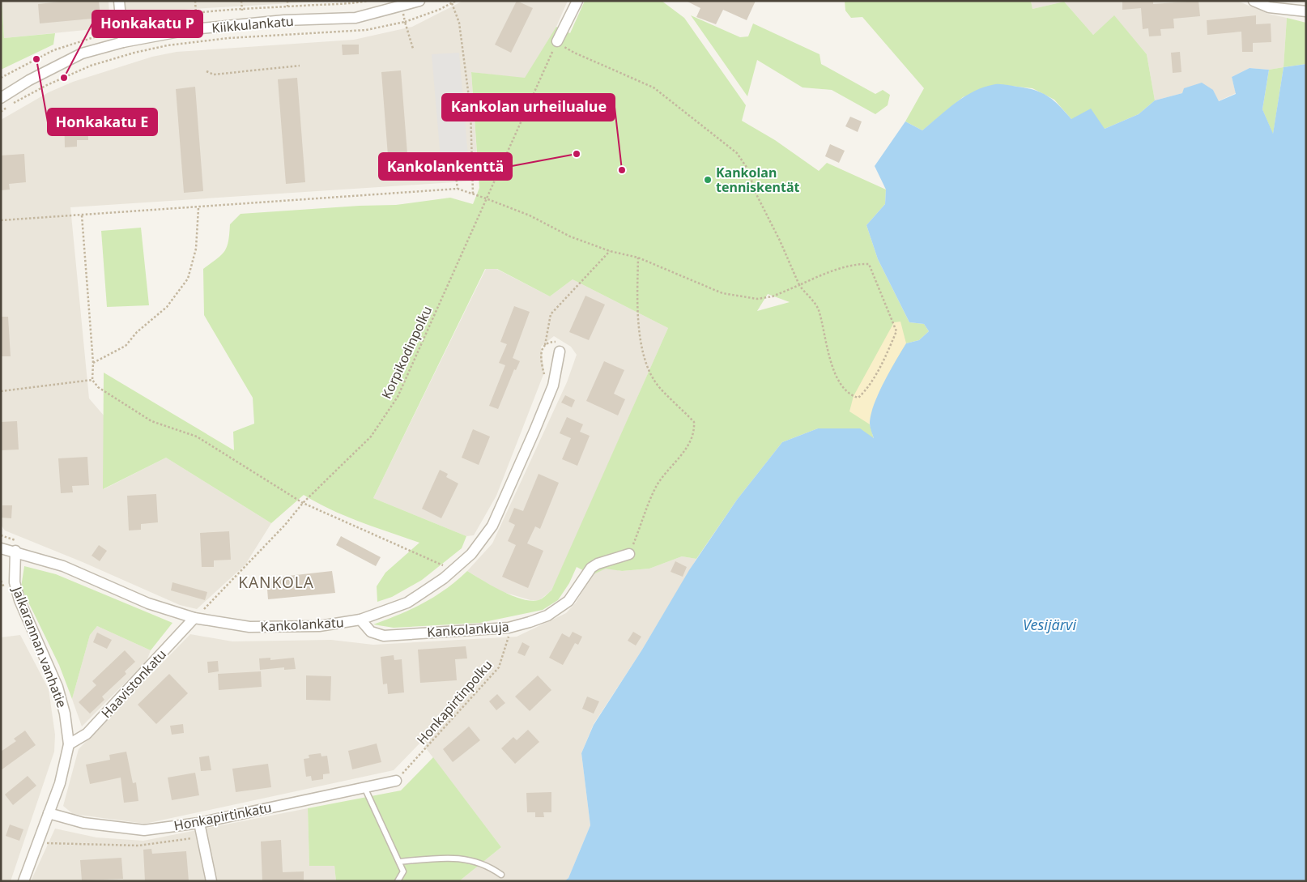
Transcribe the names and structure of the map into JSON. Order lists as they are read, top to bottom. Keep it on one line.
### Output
{"streets":{"street":["Kiikkulankatu","Kankolankatu","Kankolankuja","Jalkarannan vanhatie","Haavistonkatu","Honkapirtinkatu"],"path":["Korpikodinpolku","Honkapirtinpolku"]},"crossings":[["Korpikodinpolku","Kankolankatu"],["Korpikodinpolku","Haavistonkatu"],["Kankolankatu","Kankolankuja"],["Kankolankatu","Jalkarannan vanhatie"],["Kankolankatu","Haavistonkatu"],["Kankolankuja","Honkapirtinpolku"],["Jalkarannan vanhatie","Haavistonkatu"],["Jalkarannan vanhatie","Honkapirtinkatu"],["Honkapirtinpolku","Honkapirtinkatu"]],"districts":["KANKOLA"],"water":["Vesijärvi"],"places":["Honkakatu E","Honkakatu P","Kankolankenttä","Kankolan urheilualue","Kankolan tenniskentät"]}
